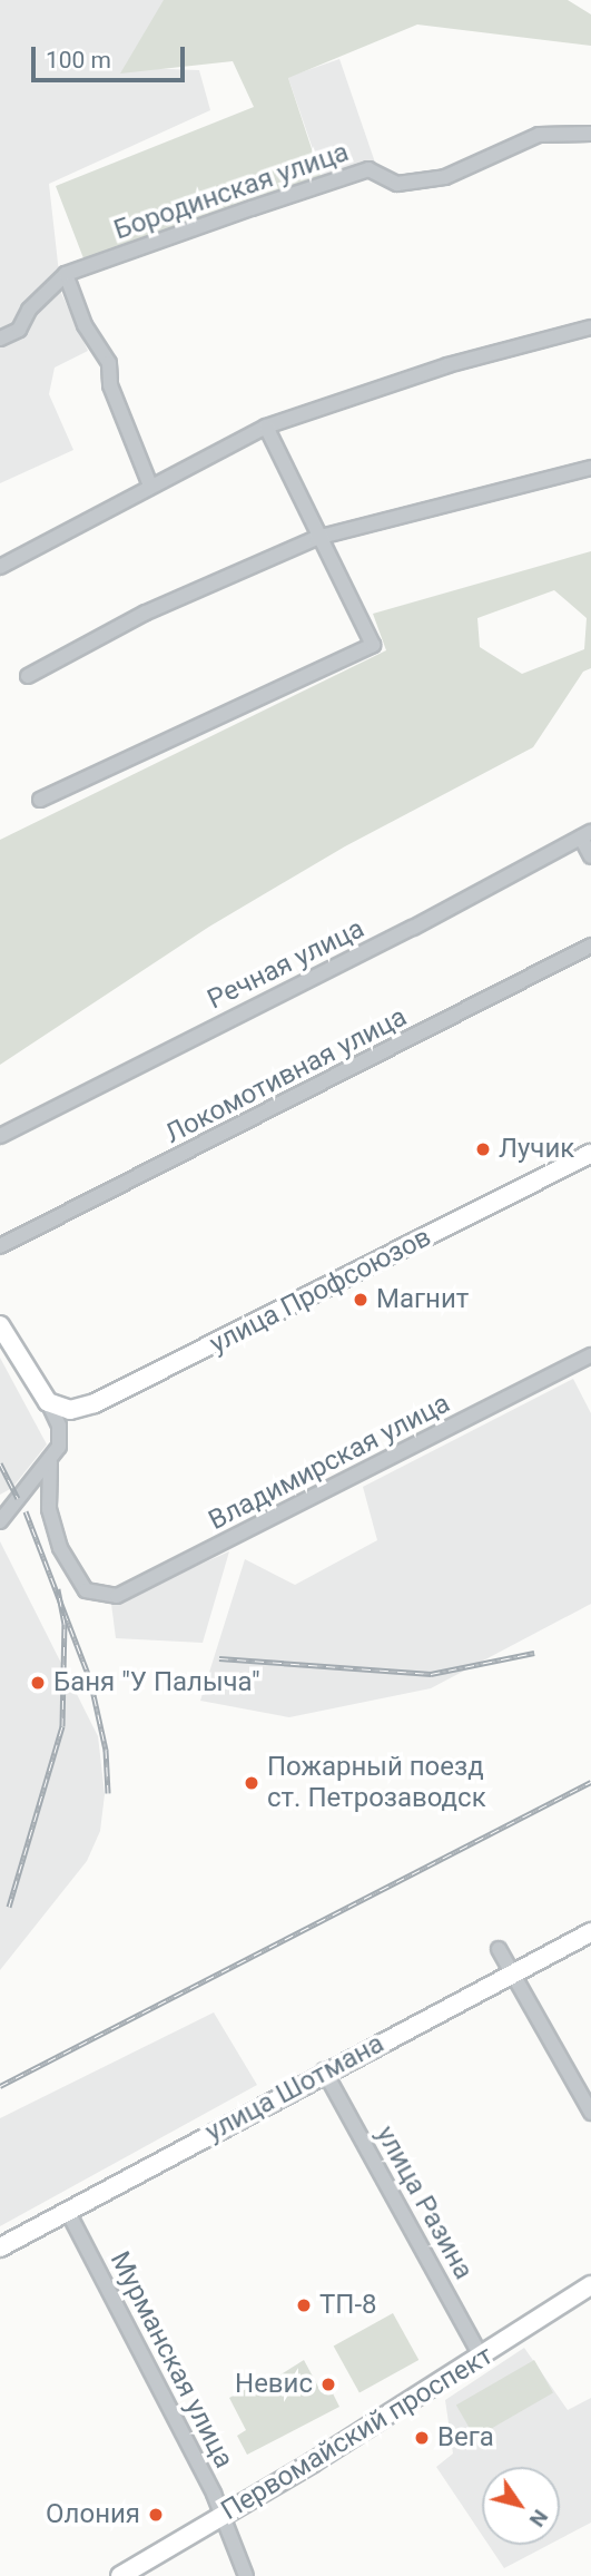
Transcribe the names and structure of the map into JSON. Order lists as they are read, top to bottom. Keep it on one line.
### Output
{"streets":{"main road":["улица Профсоюзов","улица Шотмана","Первомайский проспект"],"street":["Бородинская улица","Речная улица","Локомотивная улица","Владимирская улица","улица Разина","Мурманская улица"]},"crossings":[["улица Шотмана","улица Разина"],["улица Шотмана","Мурманская улица"],["улица Разина","Первомайский проспект"],["Мурманская улица","Первомайский проспект"]],"places":["Лучик","Магнит","Баня \"У Палыча\"","Пожарный поезд ст. Петрозаводск","ТП-8","Невис","Вега","Олония"],"scale_bar":"100 m","north":"bottom right"}
